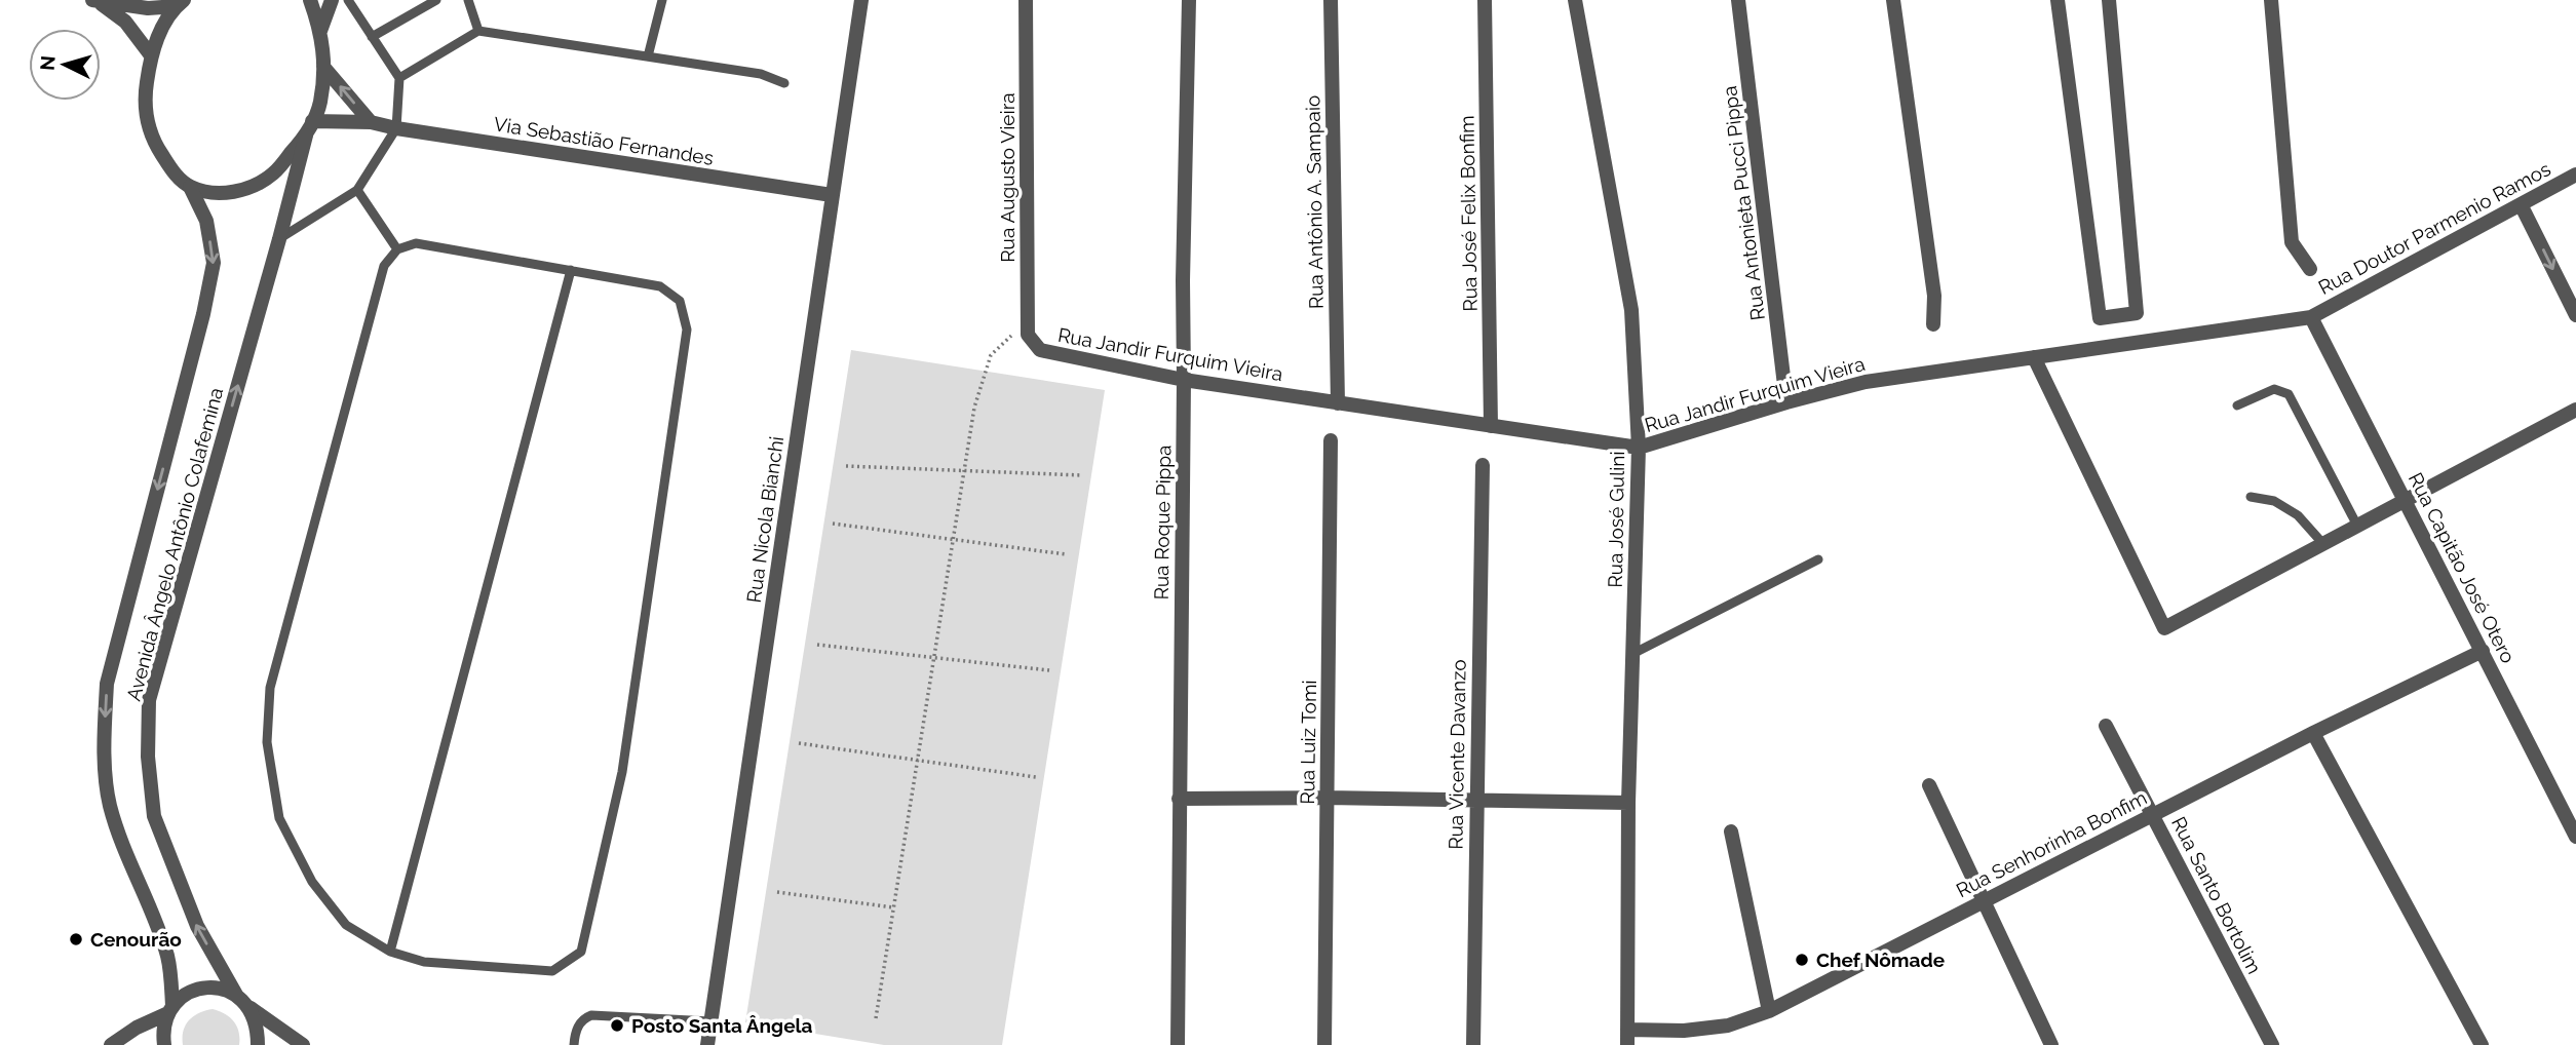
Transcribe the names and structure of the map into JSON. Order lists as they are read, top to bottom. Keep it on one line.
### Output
{"streets":{"street":["Via Sebastião Fernandes","Rua Augusto Vieira","Rua Antônio A. Sampaio","Rua Antonieta Pucci Pippa","Rua José Felix Bonfim","Rua Doutor Parmenio Ramos","Rua Jandir Furquim Vieira","Rua Nicola Bianchi","Rua José Gulini","Rua Roque Pippa","Avenida Ângelo Antônio Colafemina","Rua Capitão José Otero","Rua Luiz Tomi","Rua Vicente Davanzo","Rua Senhorinha Bonfim","Rua Santo Bortolim"]},"crossings":[["Via Sebastião Fernandes","Rua Nicola Bianchi"],["Rua Augusto Vieira","Rua Jandir Furquim Vieira"],["Rua Antônio A. Sampaio","Rua Jandir Furquim Vieira"],["Rua Antonieta Pucci Pippa","Rua Jandir Furquim Vieira"],["Rua José Felix Bonfim","Rua Jandir Furquim Vieira"],["Rua Doutor Parmenio Ramos","Rua Jandir Furquim Vieira"],["Rua Doutor Parmenio Ramos","Rua Capitão José Otero"],["Rua Jandir Furquim Vieira","Rua José Gulini"],["Rua Jandir Furquim Vieira","Rua Roque Pippa"],["Rua Jandir Furquim Vieira","Rua Capitão José Otero"],["Rua José Gulini","Rua Senhorinha Bonfim"],["Rua Capitão José Otero","Rua Senhorinha Bonfim"],["Rua Senhorinha Bonfim","Rua Santo Bortolim"]],"places":["Cenourão","Chef Nômade","Posto Santa Ângela"],"north":"left"}
